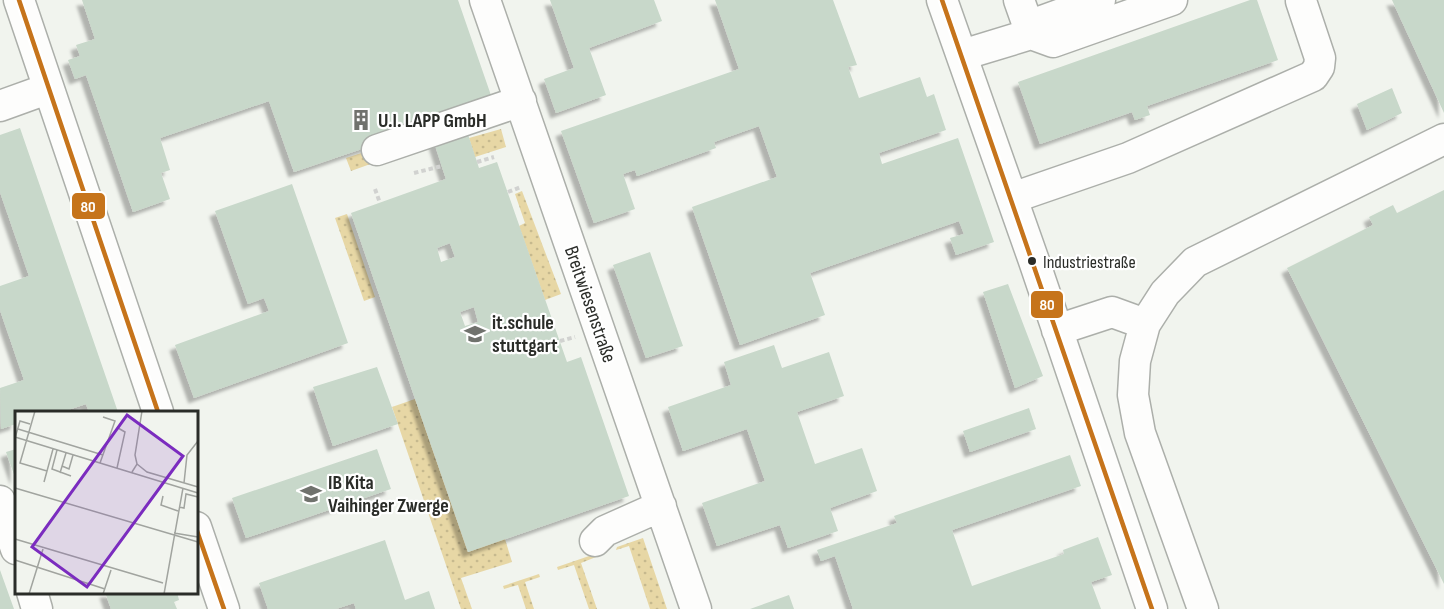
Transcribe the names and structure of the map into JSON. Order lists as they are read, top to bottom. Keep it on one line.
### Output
{"streets":{"street":["Breitwiesenstraße"]},"places":{"building":["U.I. LAPP GmbH"],"other":["Industriestraße"],"school or university":["it.schule stuttgart","IB Kita Vaihinger Zwerge"]},"lines":["transit line 80"]}
